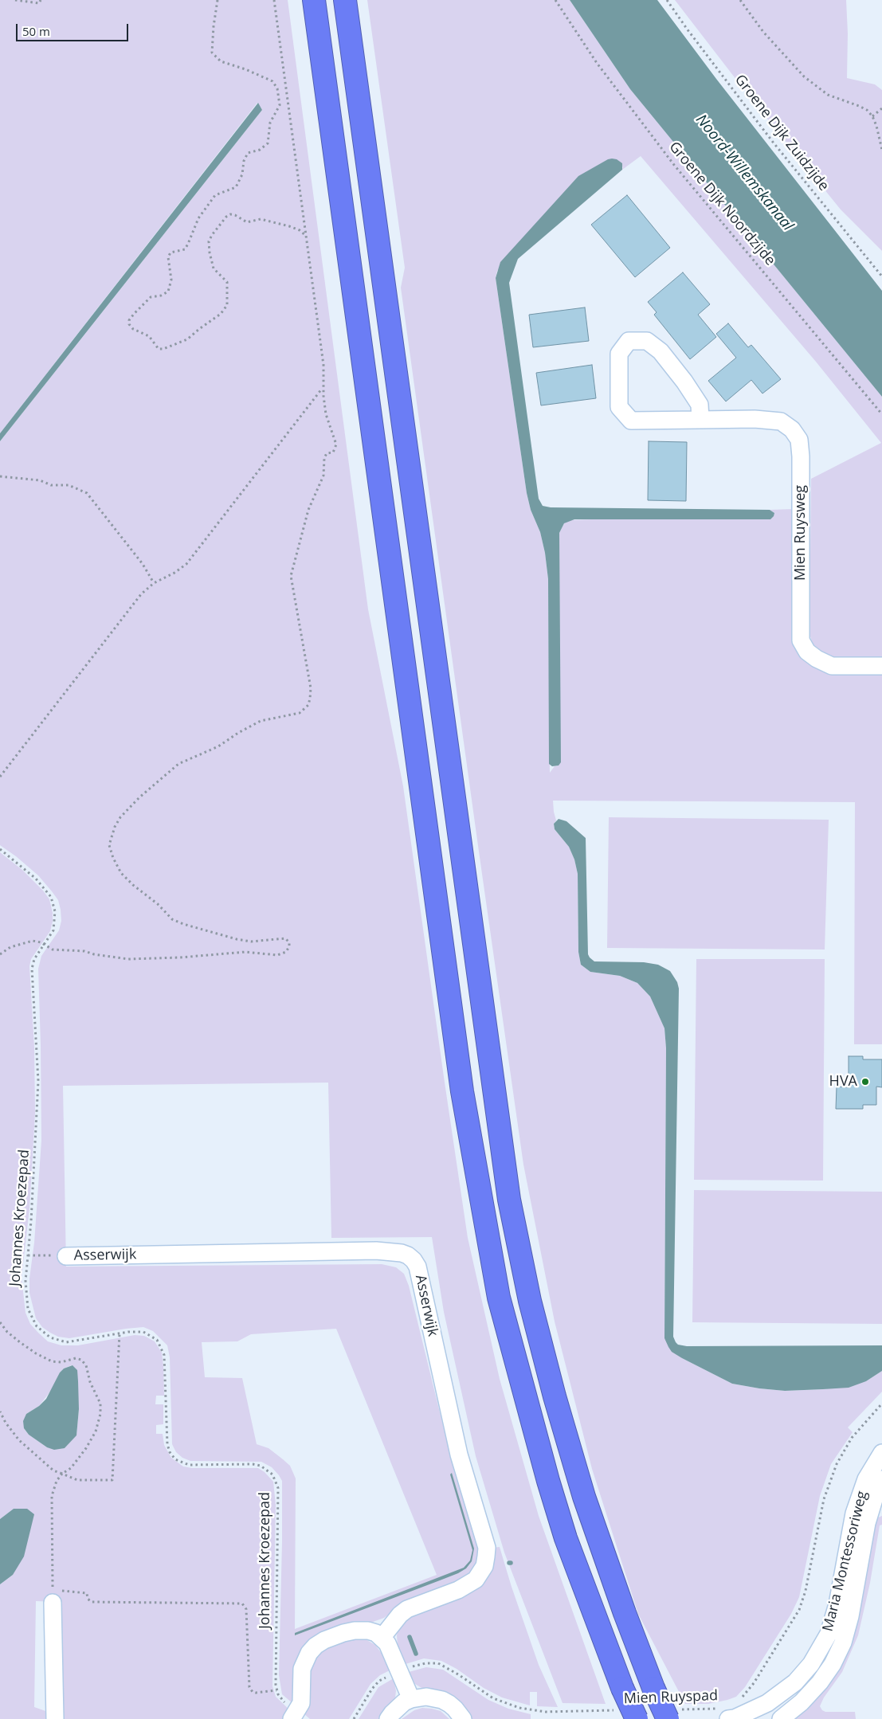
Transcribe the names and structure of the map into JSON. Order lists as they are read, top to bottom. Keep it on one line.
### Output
{"streets":{"street":["Mien Ruysweg","Asserwijk","Maria Montessoriweg"],"path":["Groene Dijk Zuidzijde","Groene Dijk Noordzijde","Johannes Kroezepad","Mien Ruyspad"]},"crossings":[["Maria Montessoriweg","Mien Ruyspad"]],"water":["Noord-Willemskanaal"],"places":["HVA"],"scale_bar":"50 m"}
